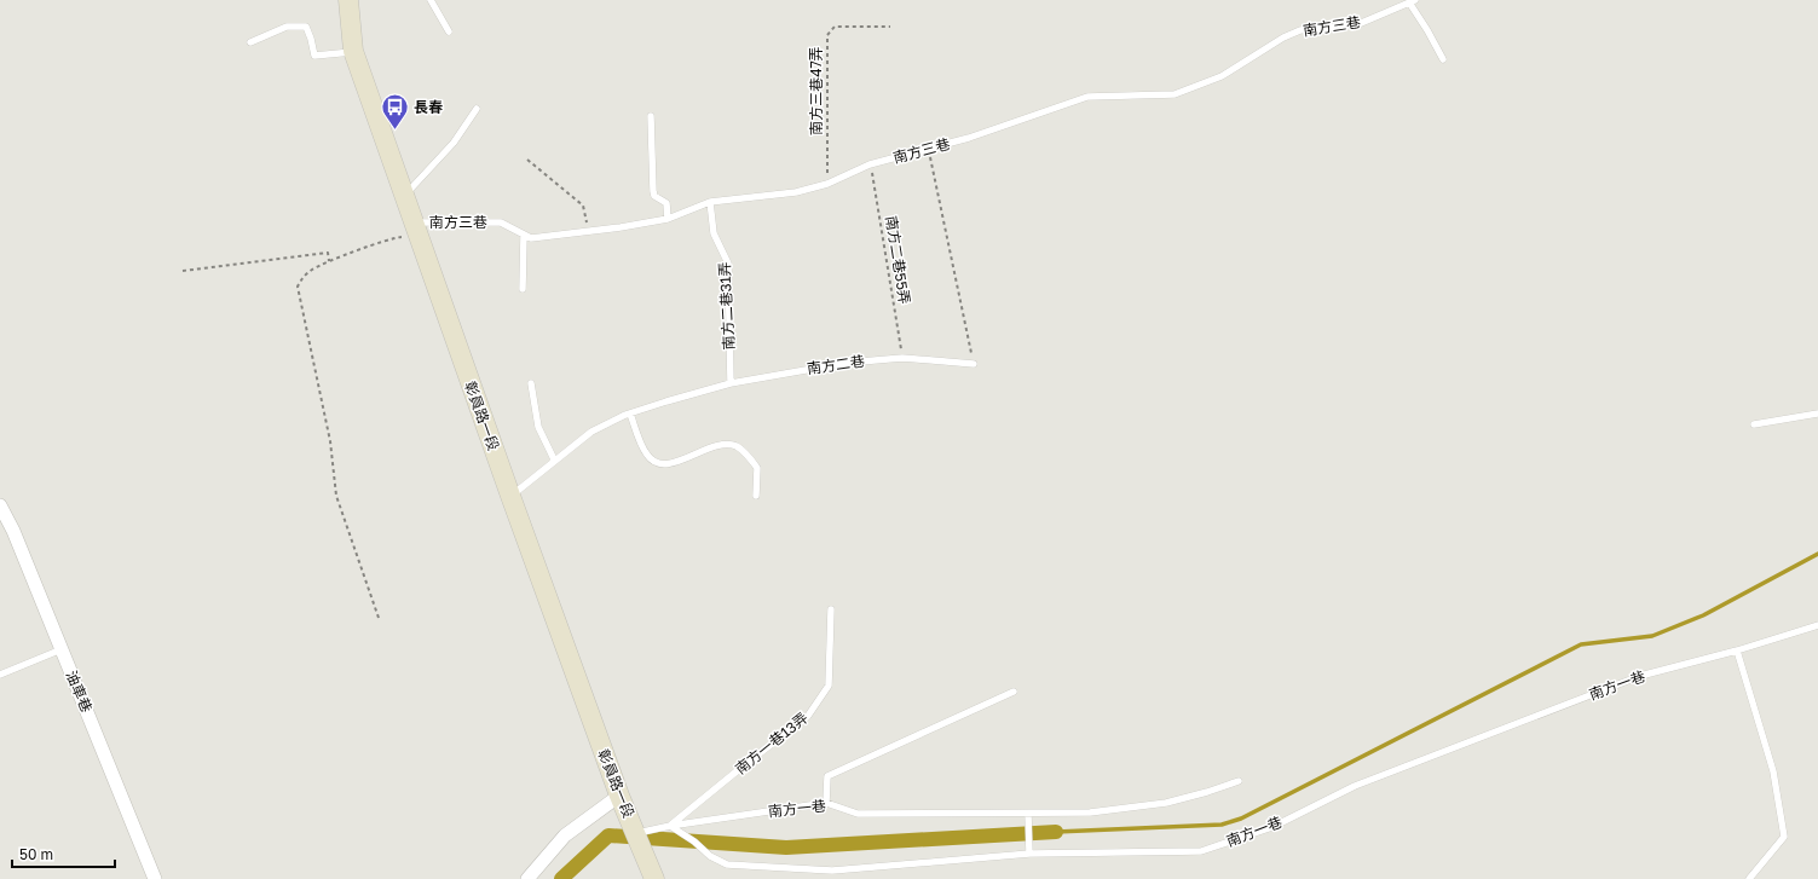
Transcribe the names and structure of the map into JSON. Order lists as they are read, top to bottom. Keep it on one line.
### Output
{"streets":{"main road":["彰員路一段"],"street":["油車巷"],"lane":["南方三巷","南方二巷31弄","南方二巷","南方一巷","南方一巷13弄"],"path":["南方三巷47弄","南方二巷55弄"]},"crossings":[["南方三巷","南方三巷47弄"],["南方三巷","南方二巷55弄"],["南方三巷","南方二巷31弄"],["南方三巷","彰員路一段"],["南方二巷55弄","南方二巷"],["南方二巷31弄","南方二巷"],["南方二巷","彰員路一段"],["彰員路一段","南方一巷"],["南方一巷","南方一巷13弄"]],"places":{"bus stop":["長春"]},"scale_bar":"50 m"}
